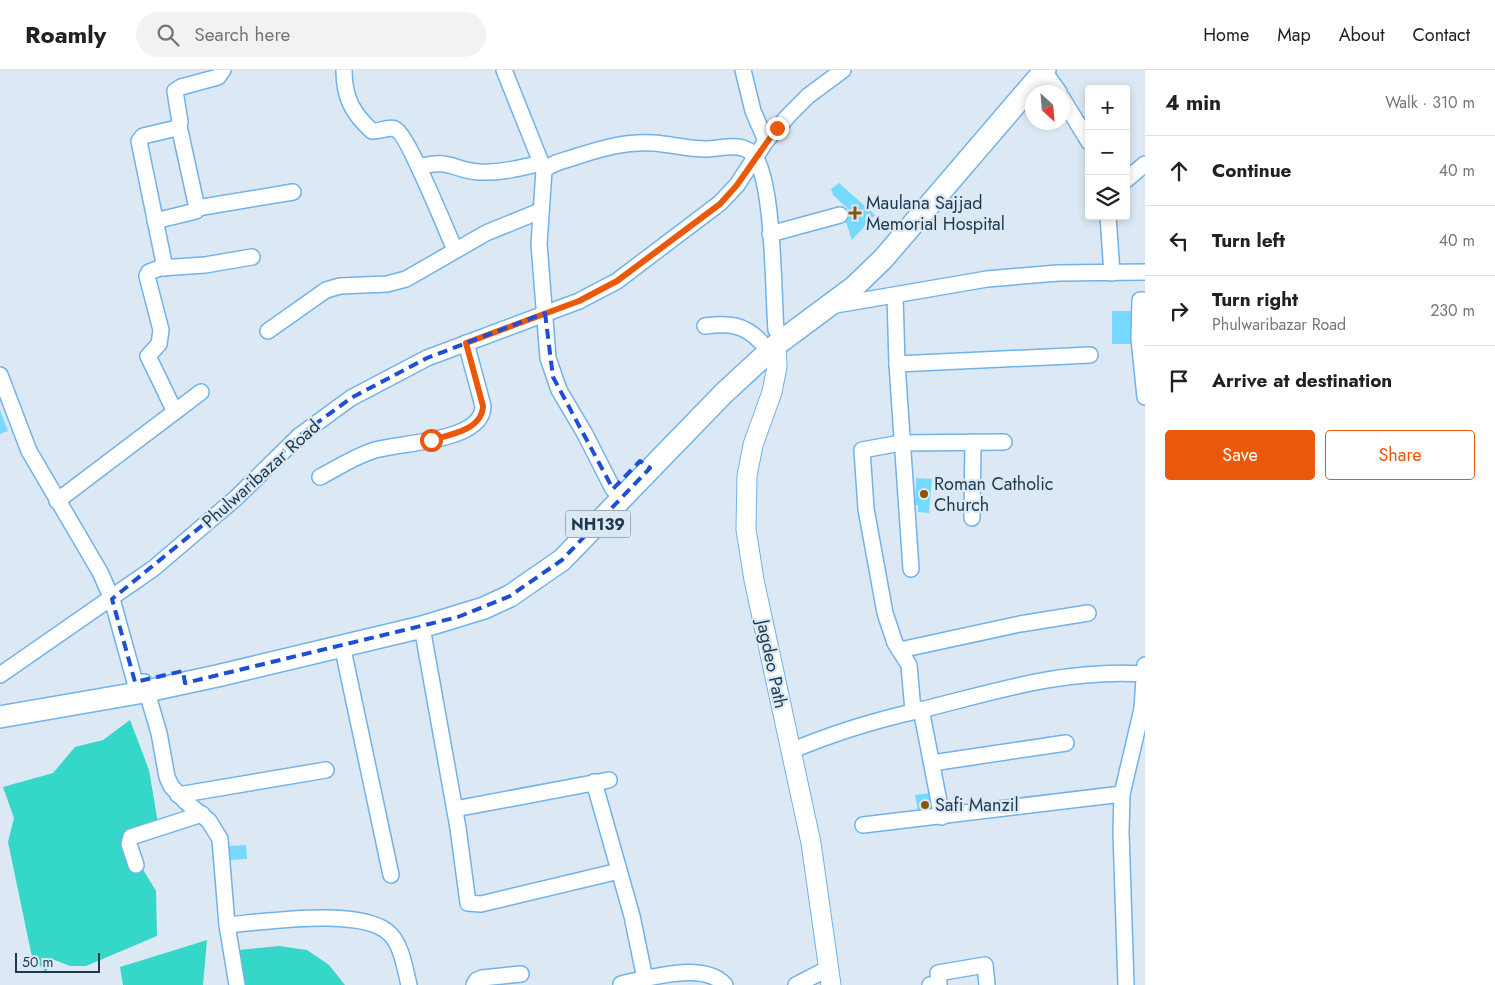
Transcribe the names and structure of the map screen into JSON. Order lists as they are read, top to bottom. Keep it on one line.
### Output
{"streets":{"highway":["NH139"],"main road":["Jagdeo Path"],"street":["Phulwaribazar Road"]},"crossings":[["NH139","Jagdeo Path"]],"places":{"health":["Maulana Sajjad Memorial Hospital"],"other":["Roman Catholic Church","Safi Manzil"]},"scale_bar":"50 m","north":"bottom right","page":{"header":"Roamly","search":"Search here","nav":["Home","Map","About","Contact"],"heading":["4 min","Walk · 310 m"],"map_buttons":["+","−"],"list":[["Continue","40 m"],["Turn left","40 m"],["Turn right","Phulwaribazar Road","230 m"],"Arrive at destination"],"buttons":["Save","Share"],"scale":"50 m"}}
